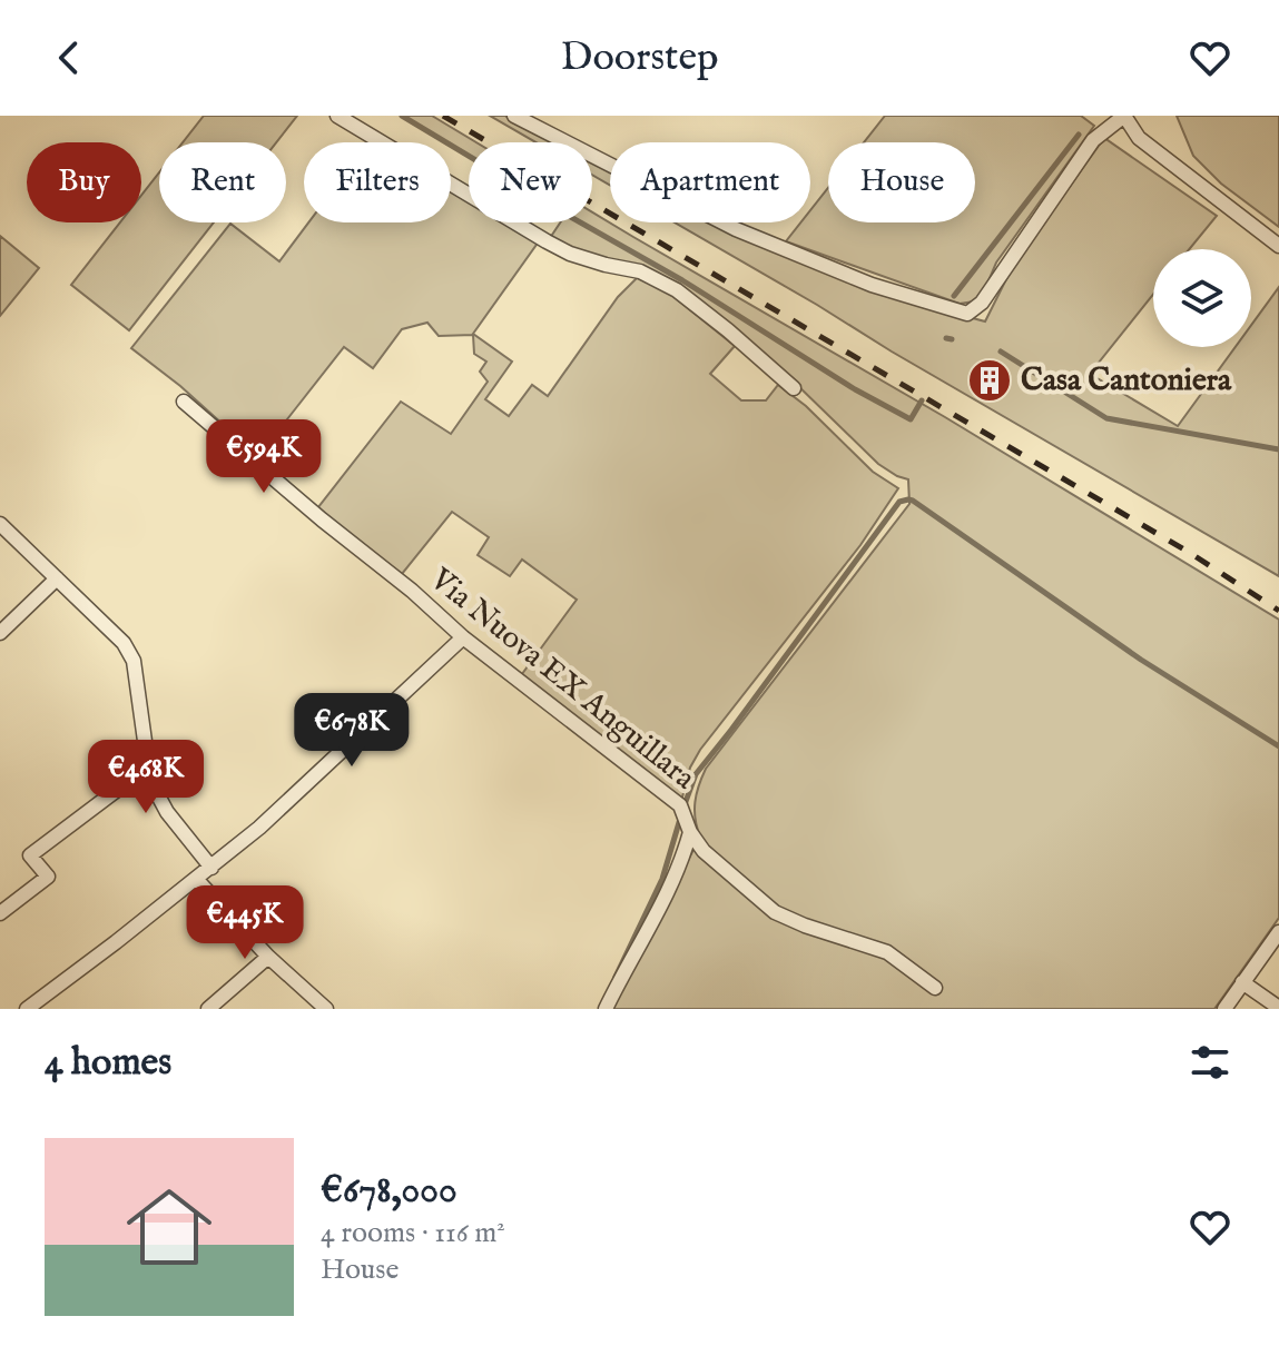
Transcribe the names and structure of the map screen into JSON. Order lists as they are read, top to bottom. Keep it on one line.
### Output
{"streets":{"street":["Via Nuova EX Anguillara"]},"places":{"building":["Casa Cantoniera"]},"page":{"header":"Doorstep","chip":["Buy","Rent","Filters","New","Apartment","House"],"price":["€594K","€678K","€468K","€445K"],"heading":"4 homes","list":[{"name":"€678,000","note":"4 rooms · 116 m² · House"}]}}
